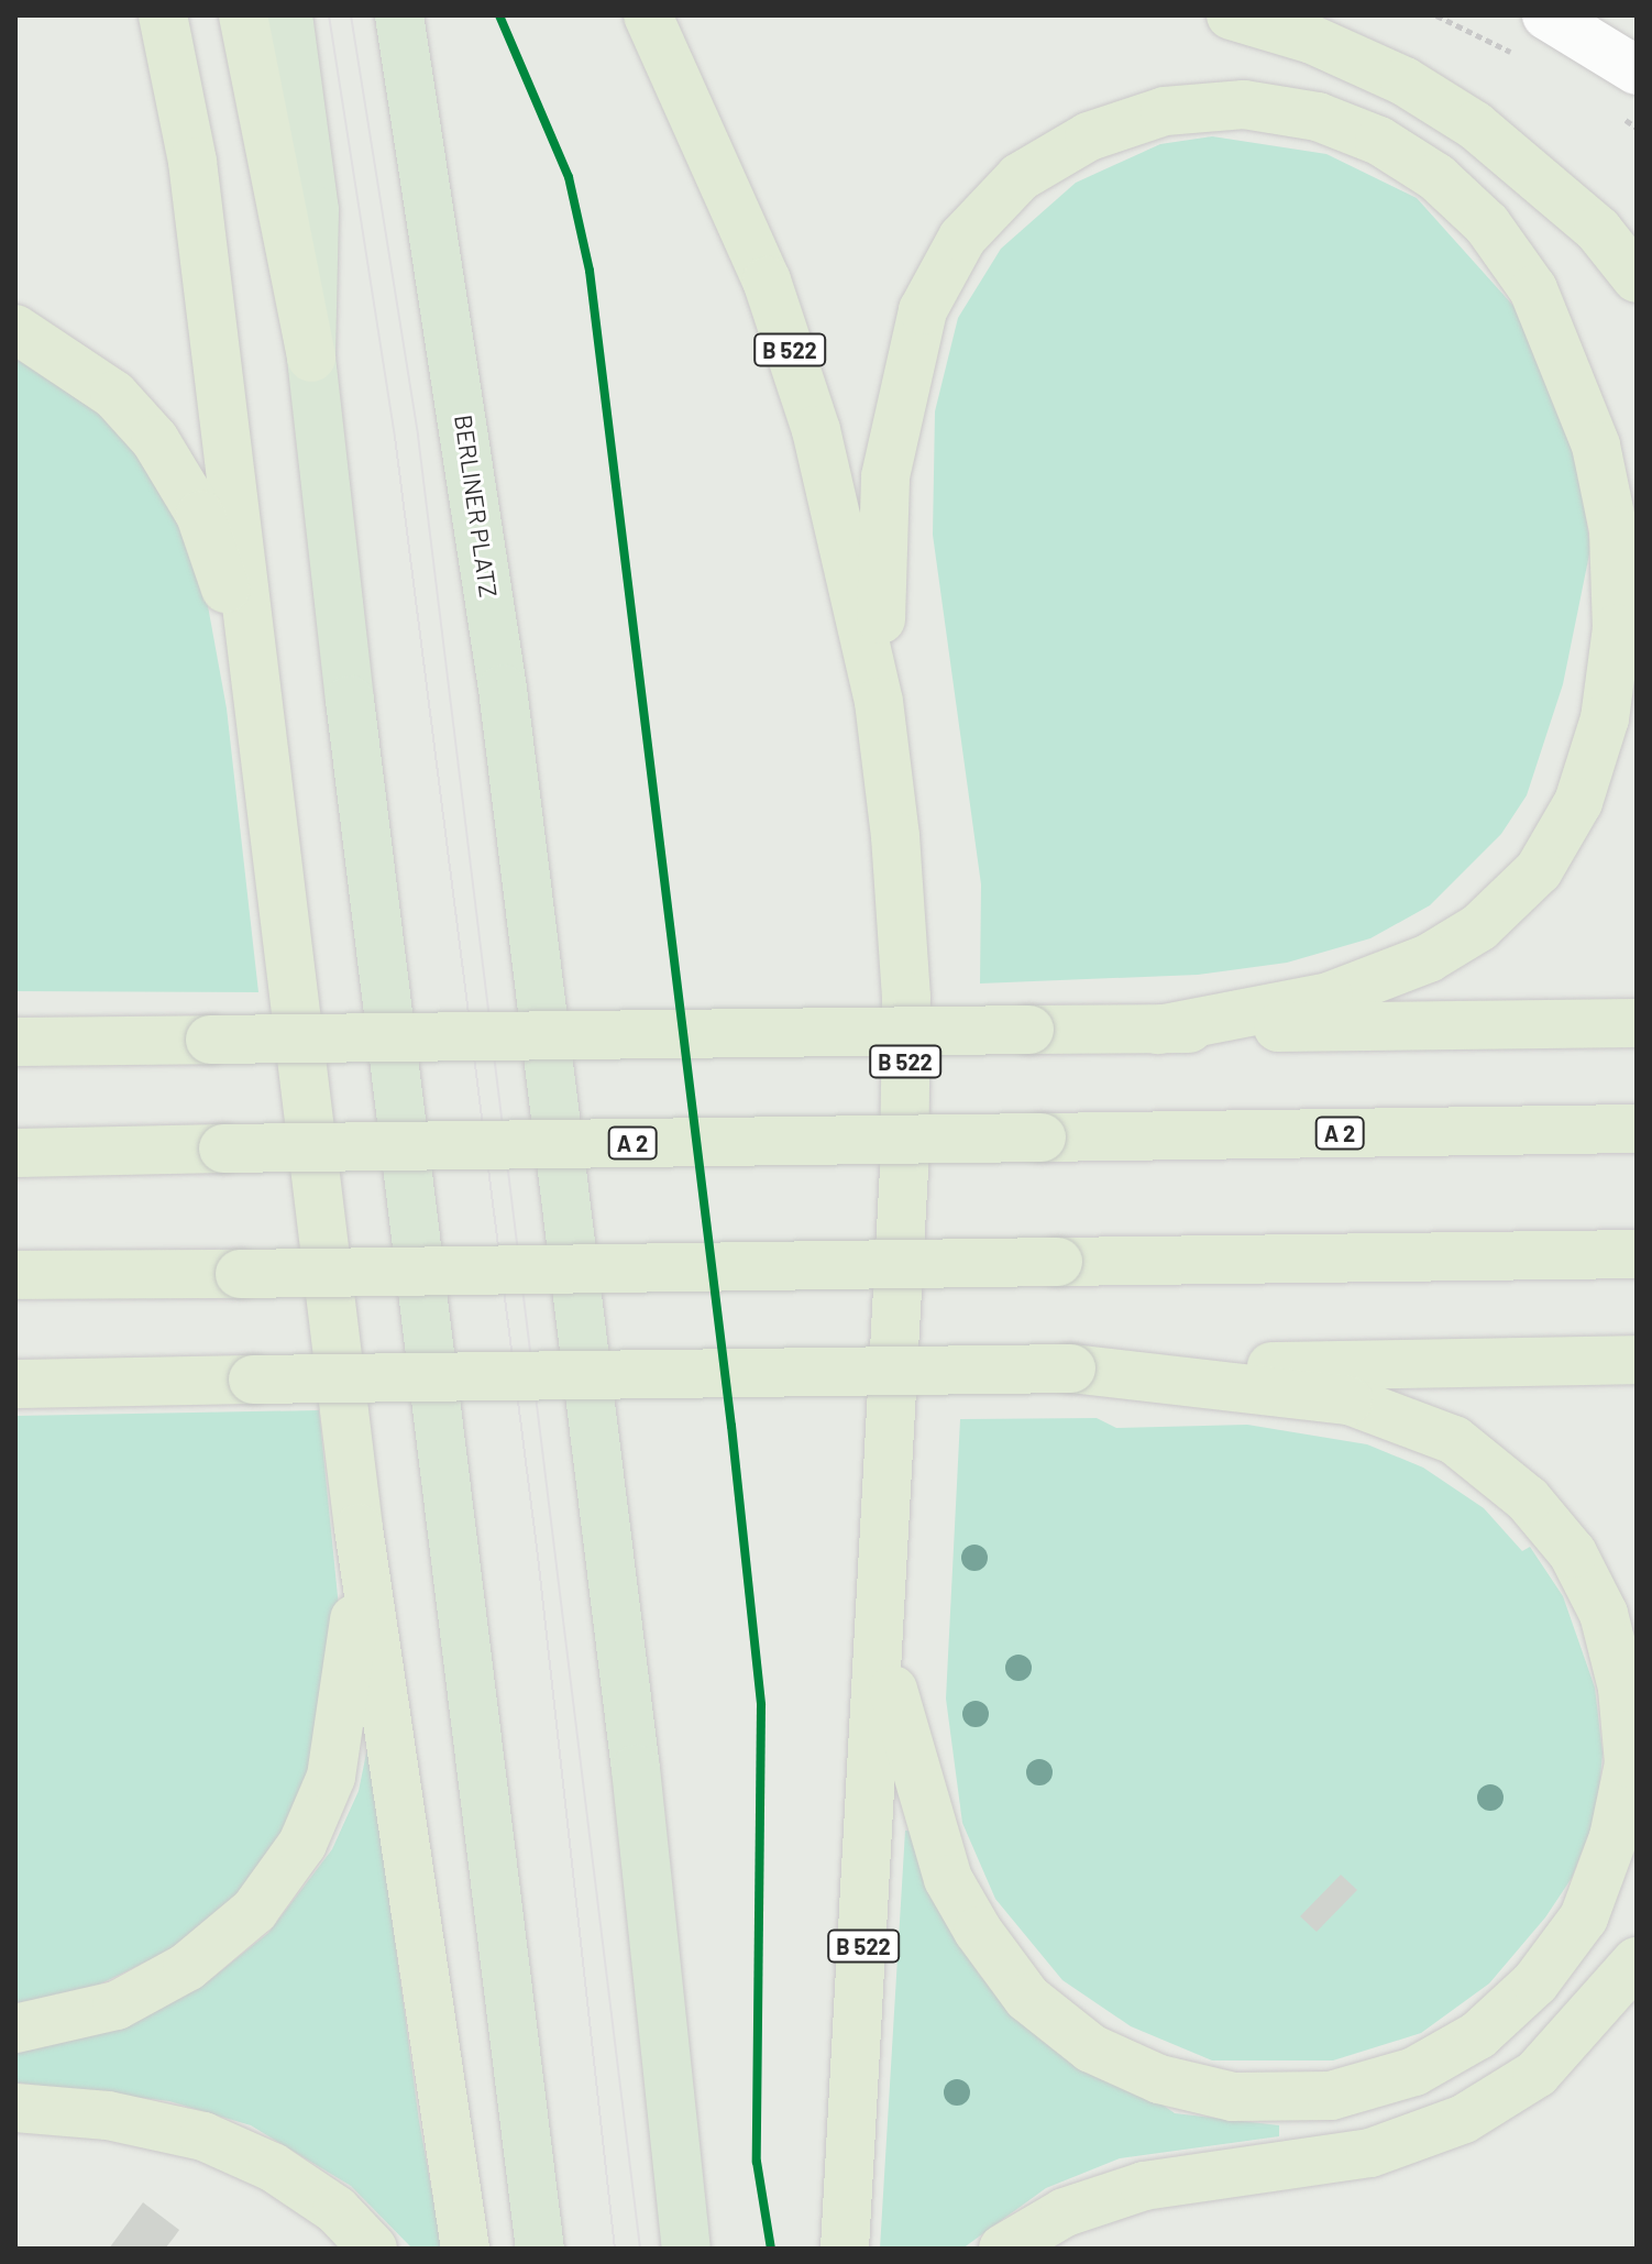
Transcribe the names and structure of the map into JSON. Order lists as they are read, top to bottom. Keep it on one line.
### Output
{"streets":{"highway":["B 522","A 2"],"main road":["BERLINER PLATZ"]}}
